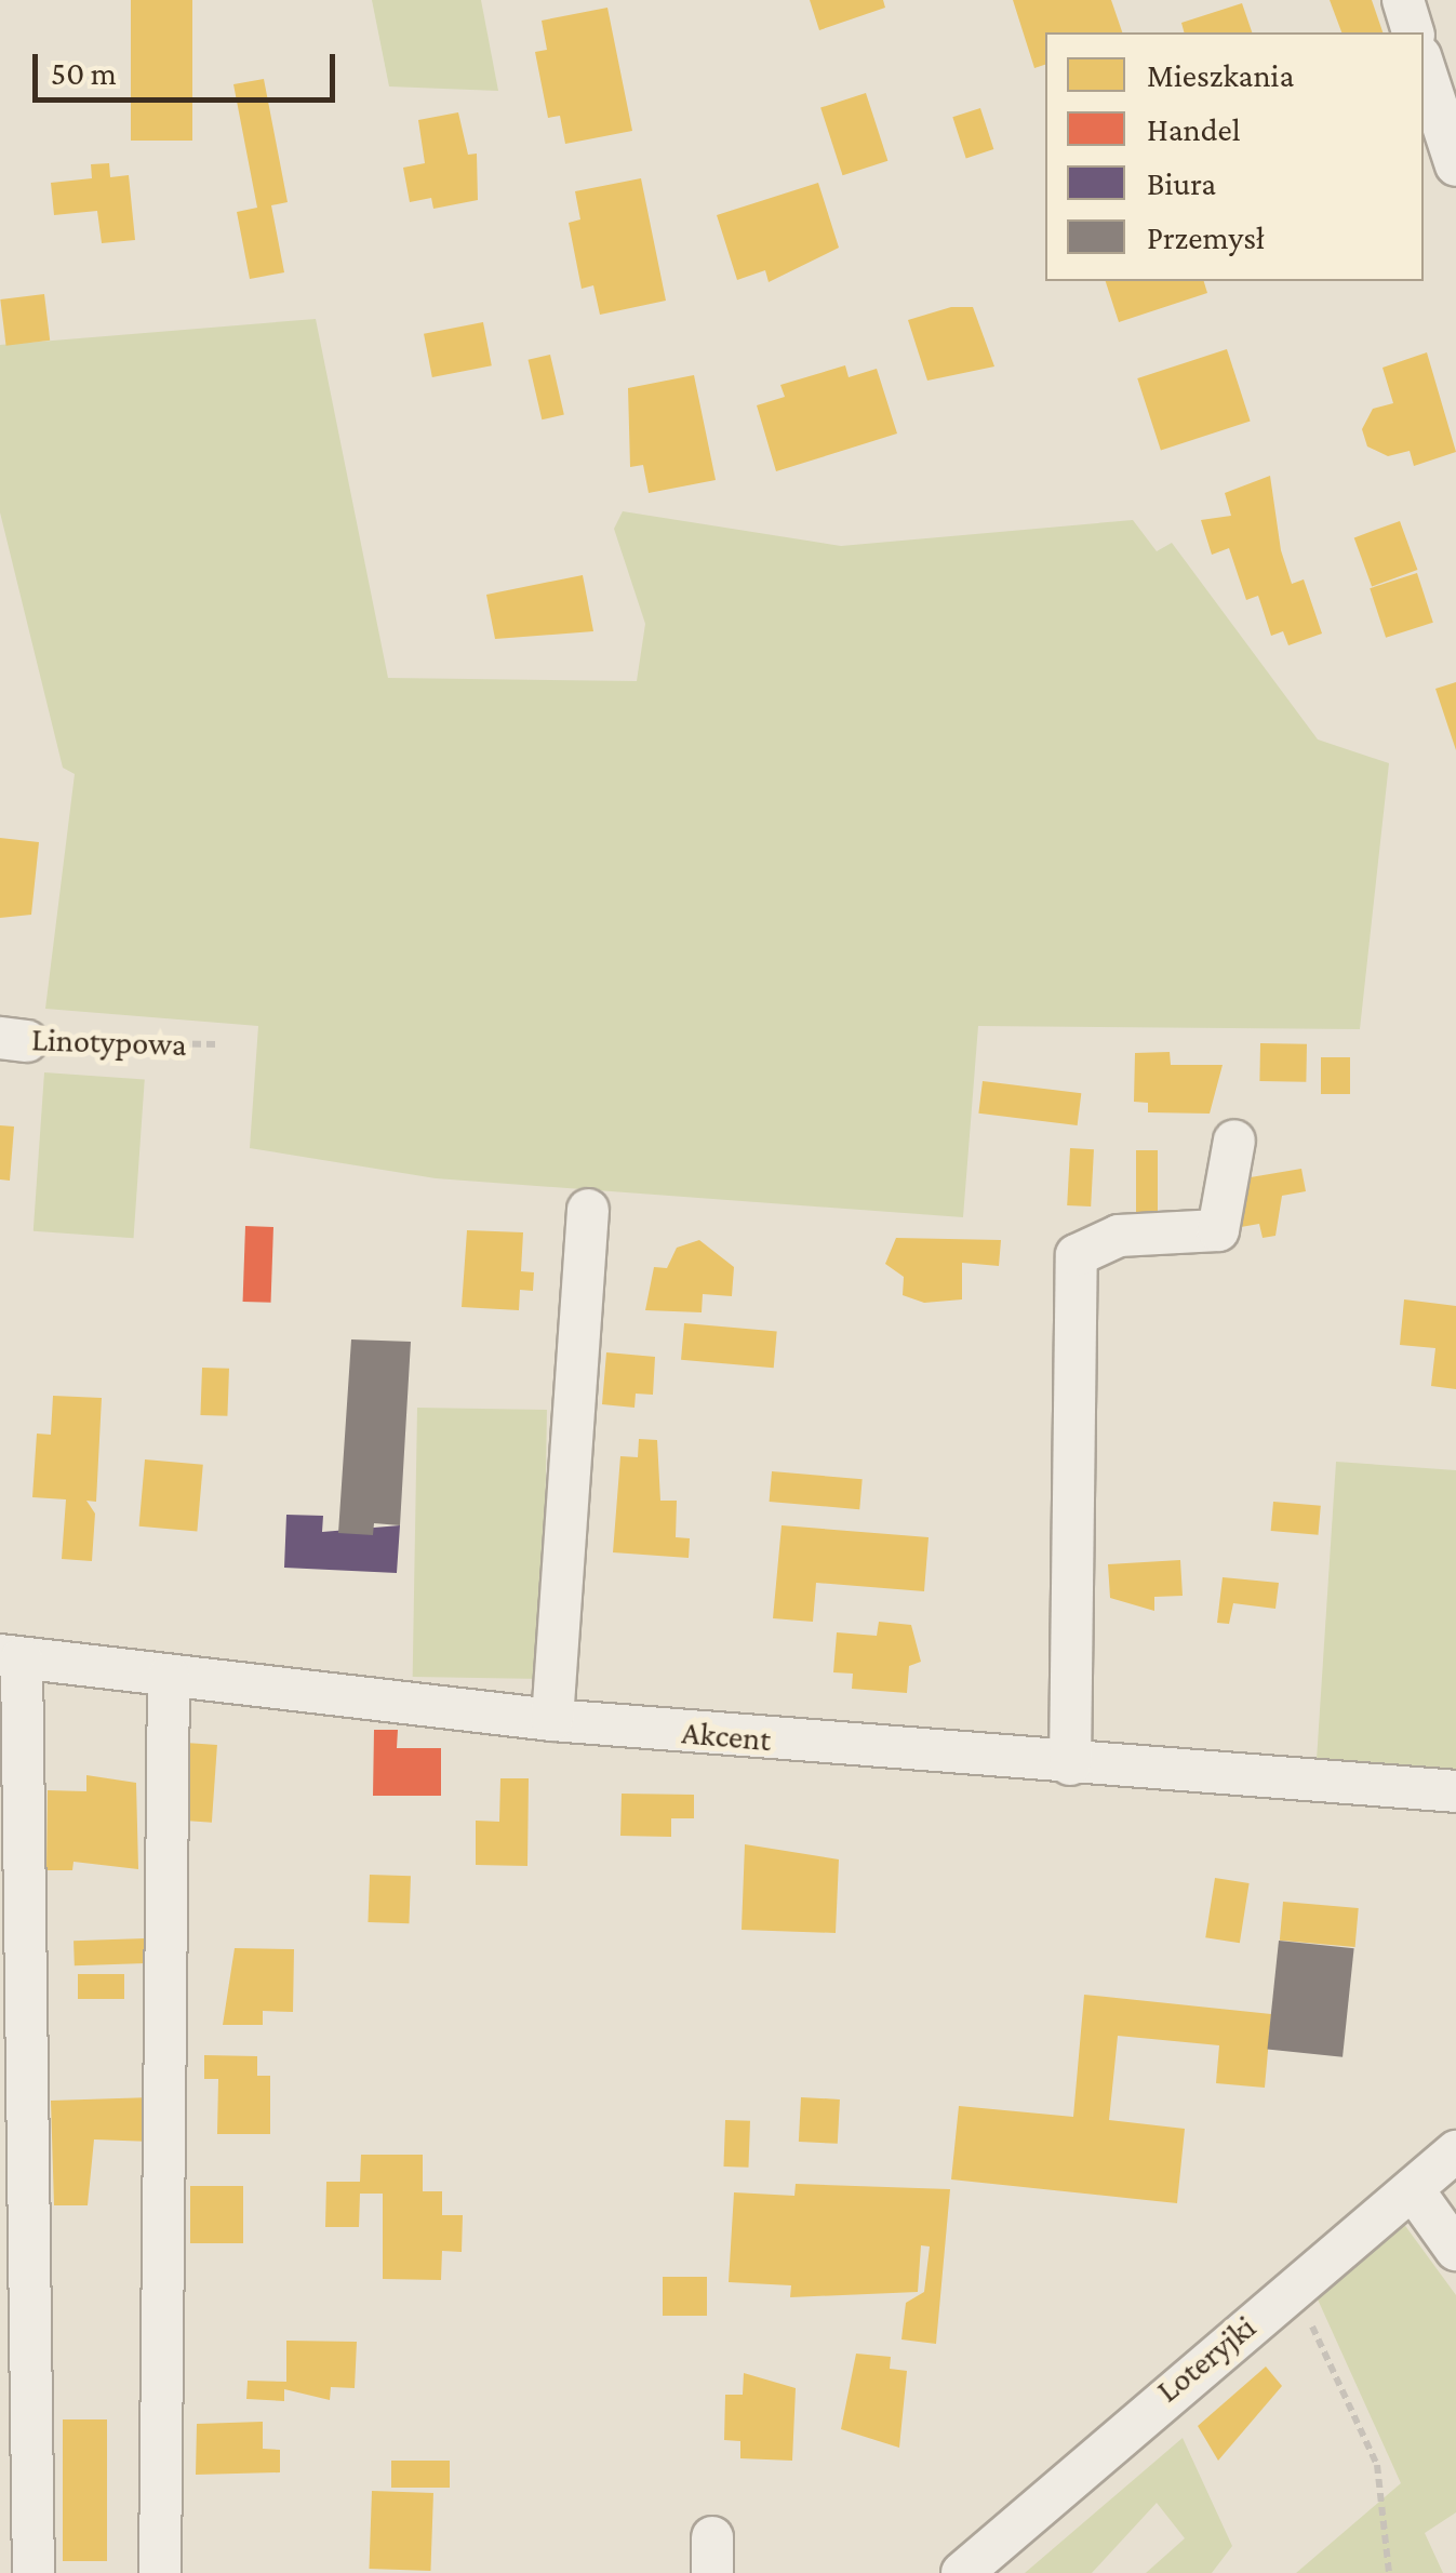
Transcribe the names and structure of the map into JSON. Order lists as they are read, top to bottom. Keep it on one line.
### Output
{"streets":{"street":["Akcent","Loteryjki"],"path":["Linotypowa"]},"legend":["Mieszkania","Handel","Biura","Przemysł"],"scale_bar":"50 m"}
